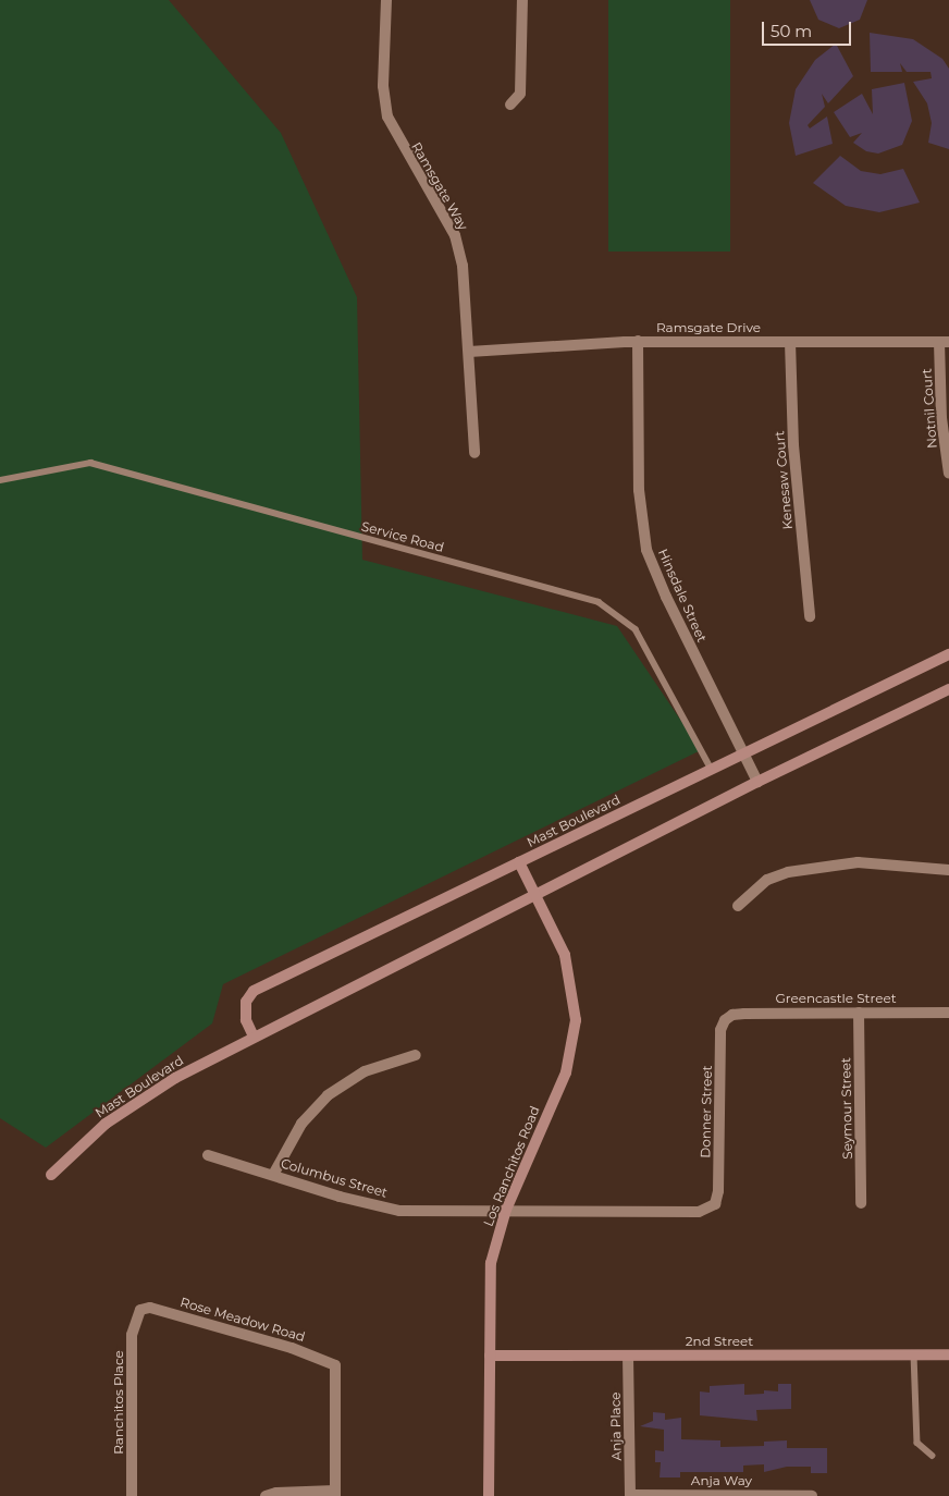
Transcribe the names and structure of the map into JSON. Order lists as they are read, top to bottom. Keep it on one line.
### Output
{"streets":{"street":["Ramsgate Way","Ramsgate Drive","Notnil Court","Kenesaw Court","Hinsdale Street","Mast Boulevard","Greencastle Street","Seymour Street","Donner Street","Los Ranchitos Road","Columbus Street","Rose Meadow Road","2nd Street","Ranchitos Place","Anja Place","Anja Way"],"lane":["Service Road"]},"crossings":[["Ramsgate Way","Ramsgate Drive"],["Ramsgate Drive","Notnil Court"],["Ramsgate Drive","Kenesaw Court"],["Ramsgate Drive","Hinsdale Street"],["Service Road","Mast Boulevard"],["Hinsdale Street","Mast Boulevard"],["Mast Boulevard","Los Ranchitos Road"],["Greencastle Street","Seymour Street"],["Greencastle Street","Donner Street"],["Donner Street","Columbus Street"],["Los Ranchitos Road","Columbus Street"],["Los Ranchitos Road","2nd Street"],["Rose Meadow Road","Ranchitos Place"],["2nd Street","Anja Place"],["Anja Place","Anja Way"]],"scale_bar":"50 m"}
